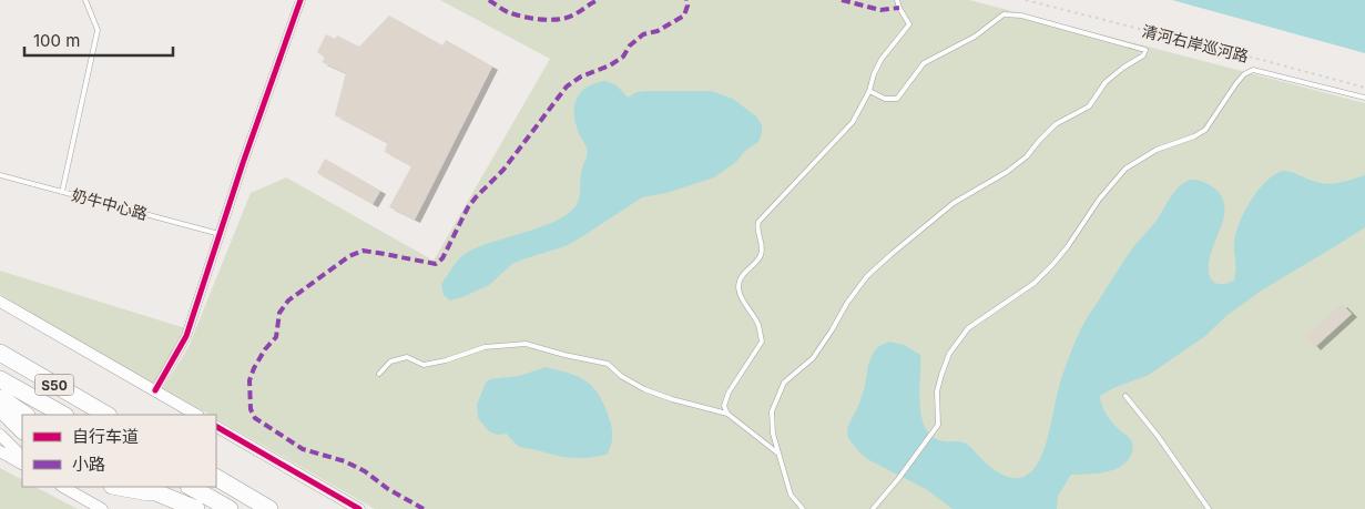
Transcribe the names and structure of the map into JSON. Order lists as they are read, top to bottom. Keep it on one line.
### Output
{"streets":{"highway":["S50"],"lane":["奶牛中心路"],"path":["清河右岸巡河路"]},"legend":["自行车道","小路"],"scale_bar":"100 m"}
